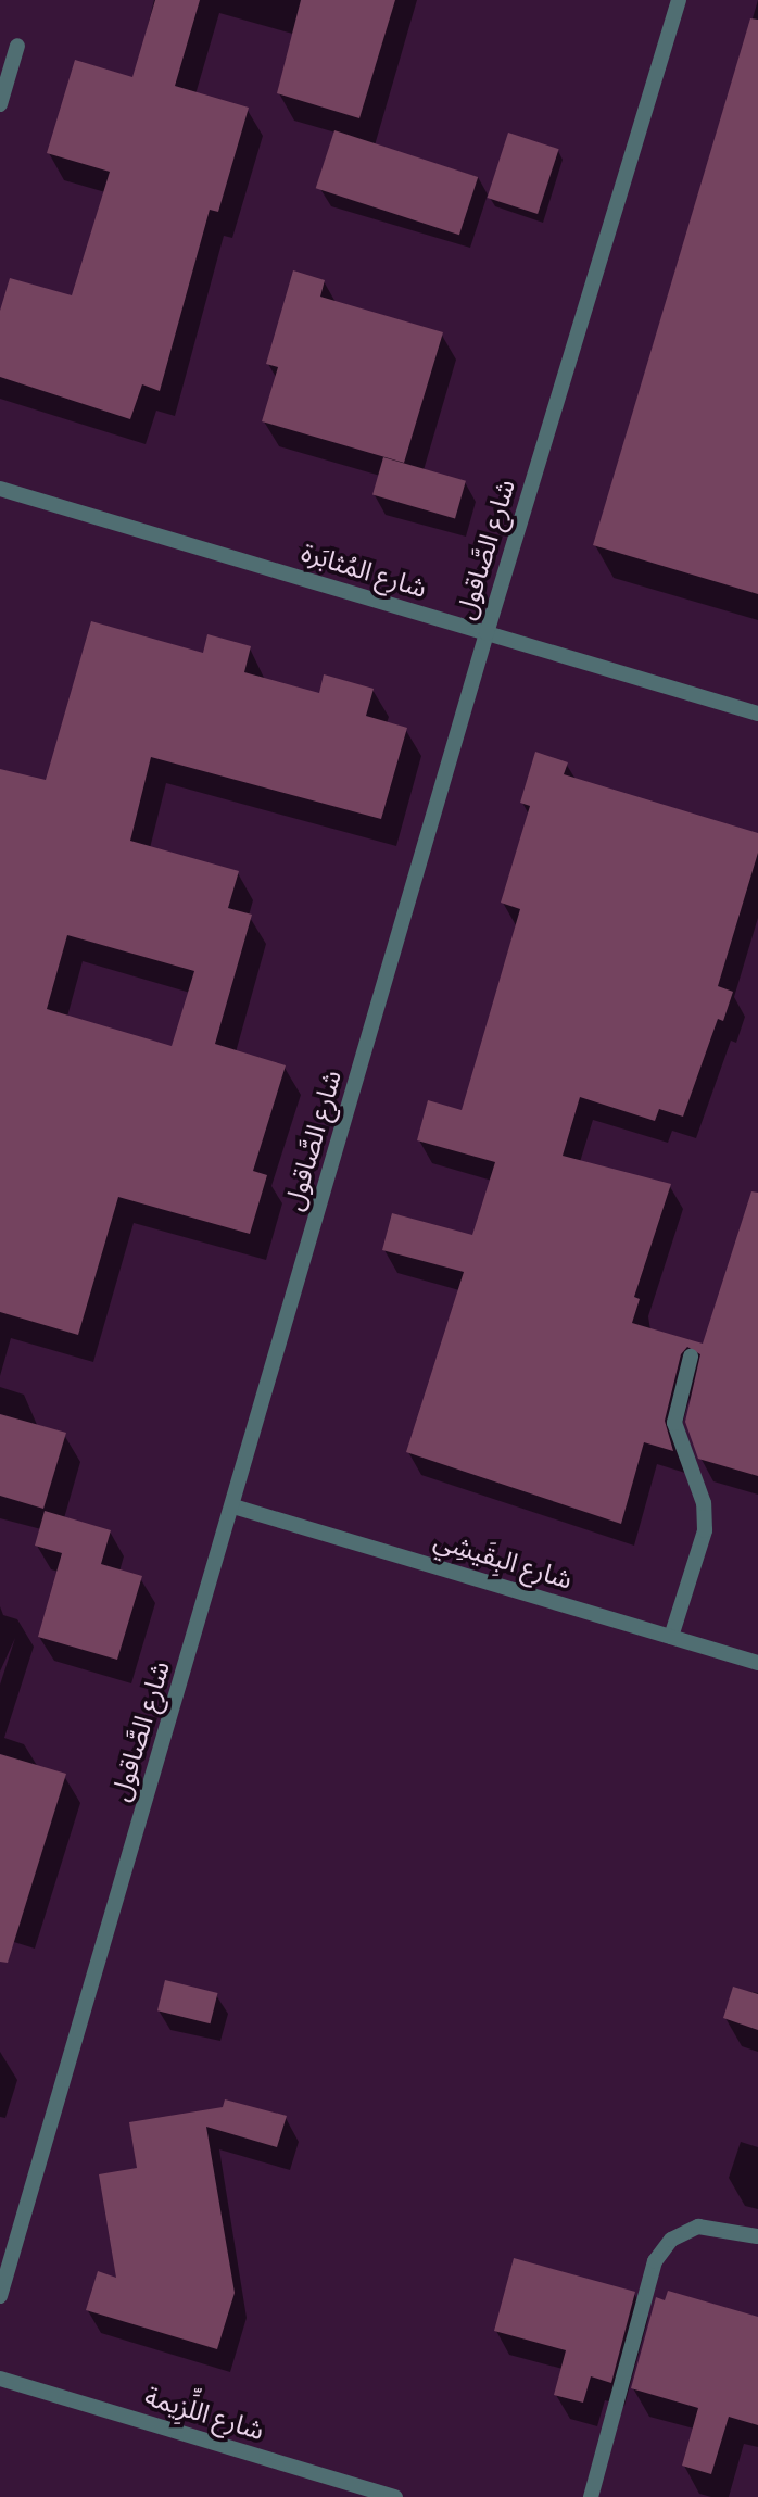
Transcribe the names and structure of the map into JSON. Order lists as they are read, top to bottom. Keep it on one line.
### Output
{"streets":{"street":["شارع الصَّاقول","شارع المُثابَرة","شارع البِقَيشِي","شارع اللِّزِيمة"]},"crossings":[["شارع الصَّاقول","شارع المُثابَرة"],["شارع الصَّاقول","شارع البِقَيشِي"]]}
